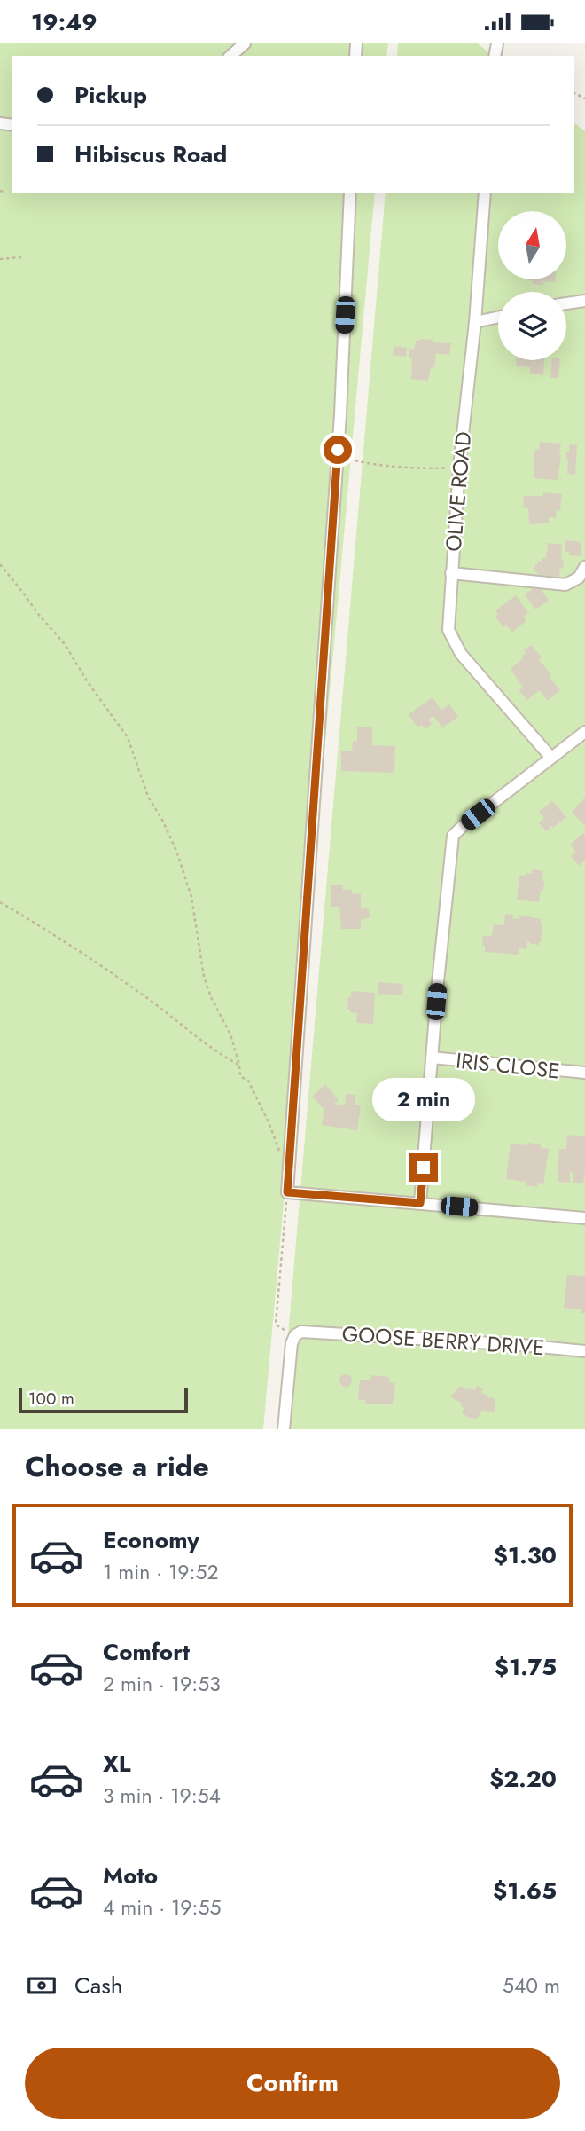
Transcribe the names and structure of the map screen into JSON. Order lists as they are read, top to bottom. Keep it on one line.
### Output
{"streets":{"street":["OLIVE ROAD","IRIS CLOSE","GOOSE BERRY DRIVE"]},"scale_bar":"100 m","north":"top","page":{"status":"19:49","banner":["Pickup","Hibiscus Road"],"bubble":"2 min","scale":"100 m","heading":"Choose a ride","list":[{"name":"Economy","note":"1 min · 19:52","value":"$1.30"},{"name":"Comfort","note":"2 min · 19:53","value":"$1.75"},{"name":"XL","note":"3 min · 19:54","value":"$2.20"},{"name":"Moto","note":"4 min · 19:55","value":"$1.65"}],"pay":["Cash","540 m"],"buttons":"Confirm"}}
